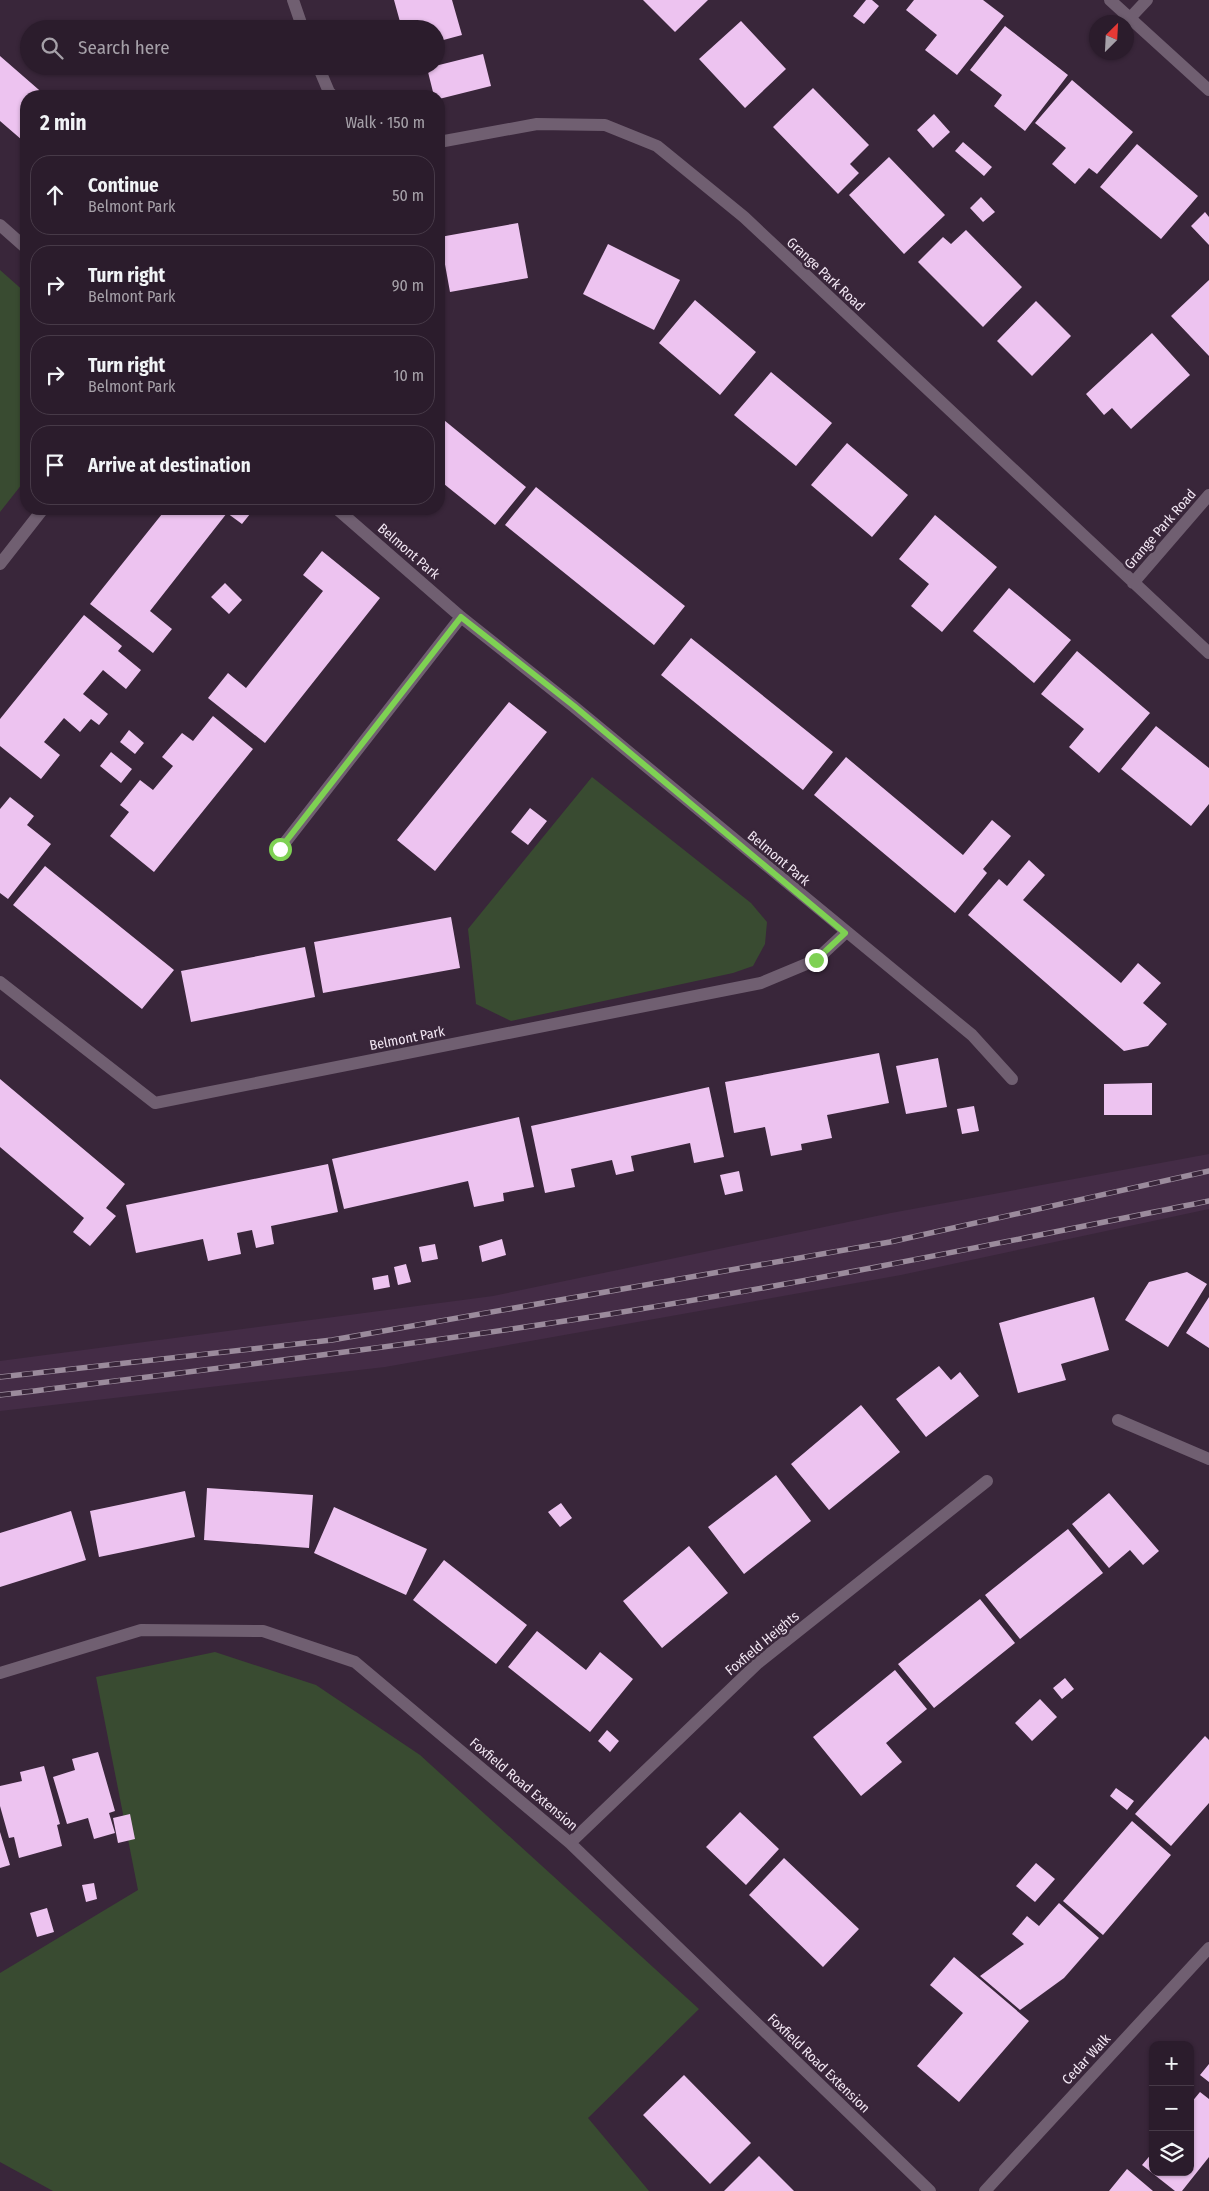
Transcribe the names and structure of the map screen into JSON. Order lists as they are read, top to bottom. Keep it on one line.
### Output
{"streets":{"street":["Grange Park Road","Belmont Park","Foxfield Heights","Foxfield Road Extension","Cedar Walk"]},"crossings":[["Foxfield Heights","Foxfield Road Extension"]],"north":"top right","page":{"search":"Search here","heading":["2 min","Walk · 150 m"],"list":[["Continue","Belmont Park","50 m"],["Turn right","Belmont Park","90 m"],["Turn right","Belmont Park","10 m"],"Arrive at destination"],"map_buttons":["+","−"]}}
